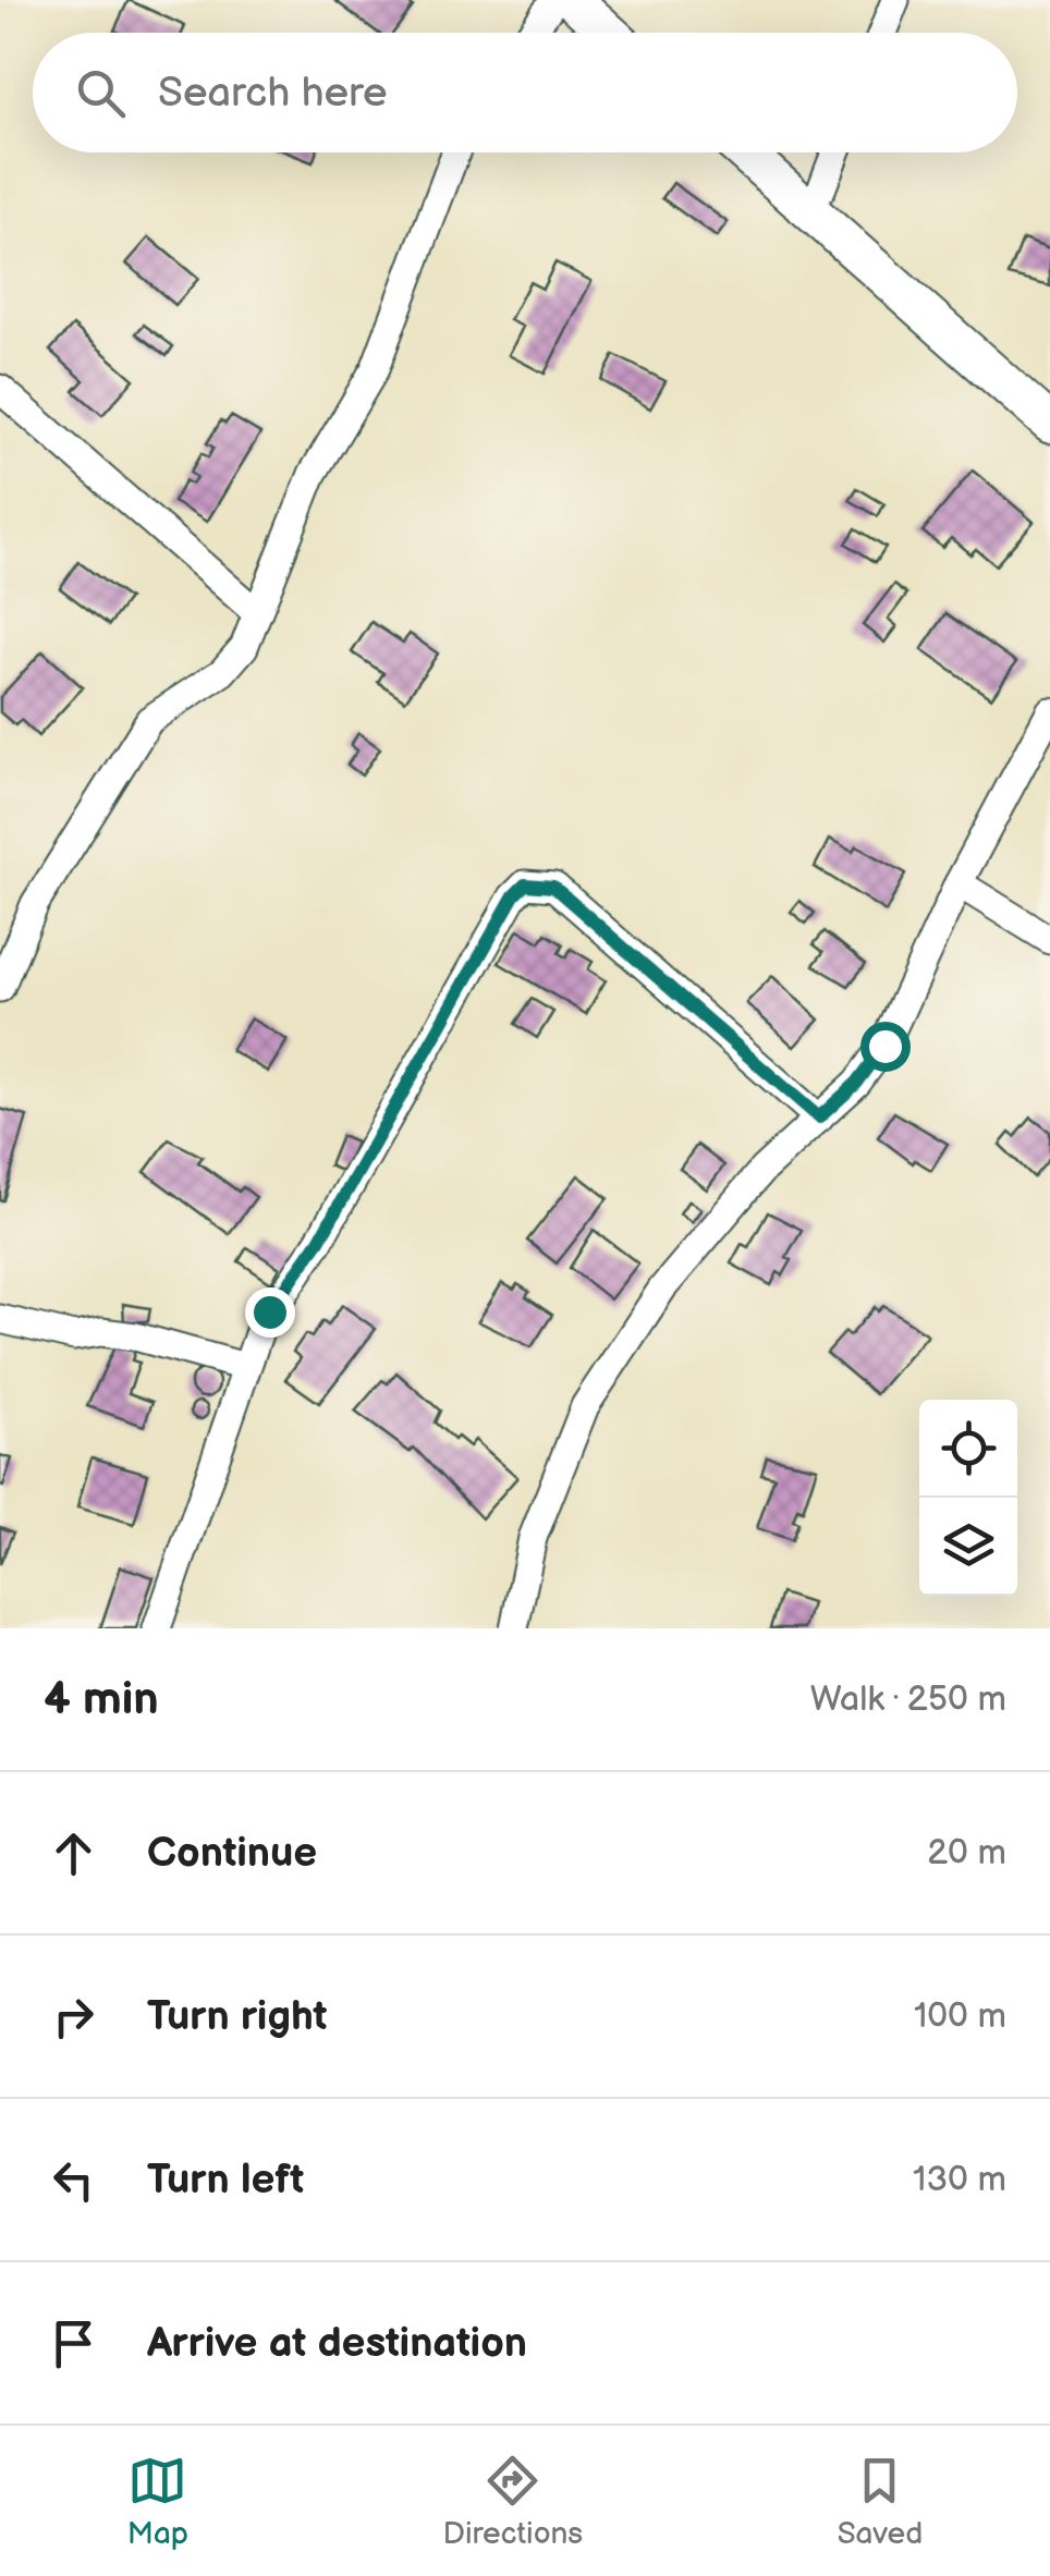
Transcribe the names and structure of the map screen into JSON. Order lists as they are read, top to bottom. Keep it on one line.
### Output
{"page":{"search":"Search here","heading":["4 min","Walk · 250 m"],"list":[["Continue","20 m"],["Turn right","100 m"],["Turn left","130 m"],"Arrive at destination"],"nav":["Map","Directions","Saved"]}}
